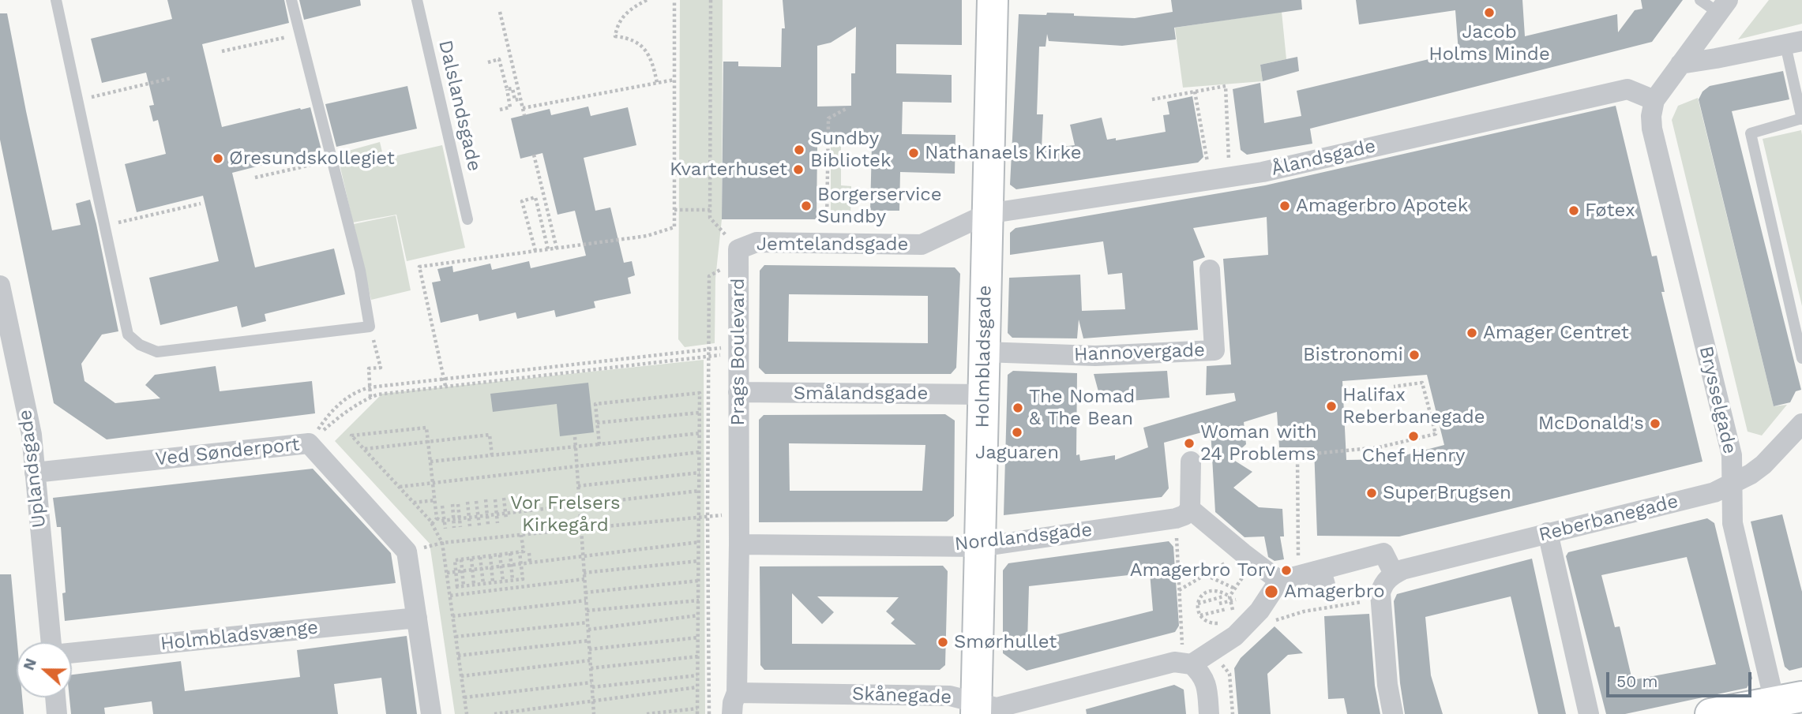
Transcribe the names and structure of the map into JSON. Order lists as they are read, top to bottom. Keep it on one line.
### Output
{"streets":{"street":["Ålandsgade","Jemtelandsgade","Prags Boulevard","Hannovergade","Holmbladsgade","Smålandsgade","Brysselgade","Ved Sønderport","Uplandsgade","Reberbanegade","Nordlandsgade","Holmbladsvænge","Skånegade"],"lane":["Dalslandsgade"]},"crossings":[["Ålandsgade","Jemtelandsgade"],["Ålandsgade","Holmbladsgade"],["Ålandsgade","Brysselgade"],["Jemtelandsgade","Prags Boulevard"],["Jemtelandsgade","Holmbladsgade"],["Prags Boulevard","Smålandsgade"],["Prags Boulevard","Nordlandsgade"],["Prags Boulevard","Skånegade"],["Hannovergade","Holmbladsgade"],["Holmbladsgade","Smålandsgade"],["Holmbladsgade","Nordlandsgade"],["Holmbladsgade","Skånegade"],["Brysselgade","Reberbanegade"],["Ved Sønderport","Uplandsgade"]],"parks":["Vor Frelsers Kirkegård"],"places":["Jacob Holms Minde","Sundby Bibliotek","Nathanaels Kirke","Øresundskollegiet","Kvarterhuset","Borgerservice Sundby","Amagerbro Apotek","Føtex","Amager Centret","Bistronomi","Halifax Reberbanegade","The Nomad & The Bean","McDonald's","Jaguaren","Chef Henry","Woman with 24 Problems","SuperBrugsen","Amagerbro Torv","Amagerbro","Smørhullet"],"scale_bar":"50 m","north":"left"}
